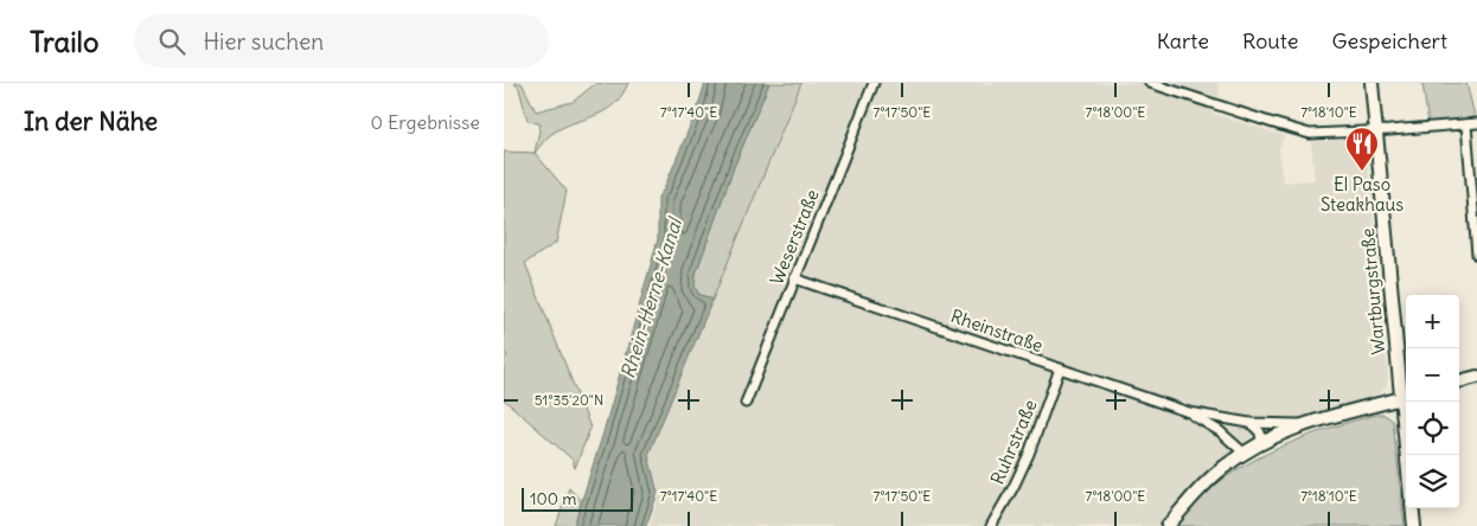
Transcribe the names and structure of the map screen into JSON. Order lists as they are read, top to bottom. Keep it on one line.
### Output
{"streets":{"main road":["Wartburgstraße"],"street":["Weserstraße","Rheinstraße","Ruhrstraße"]},"crossings":[["Weserstraße","Rheinstraße"],["Rheinstraße","Ruhrstraße"]],"water":["Rhein-Herne-Kanal"],"places":{"restaurant":["El Paso Steakhaus"]},"scale_bar":"100 m","page":{"header":"Trailo","search":"Hier suchen","nav":["Karte","Route","Gespeichert"],"heading":["In der Nähe","0 Ergebnisse"],"map_buttons":["+","−"],"scale":"100 m"},"coordinates":["7°17'40\"E","7°17'50\"E","7°18'00\"E","7°18'10\"E","51°35'20\"N"]}
